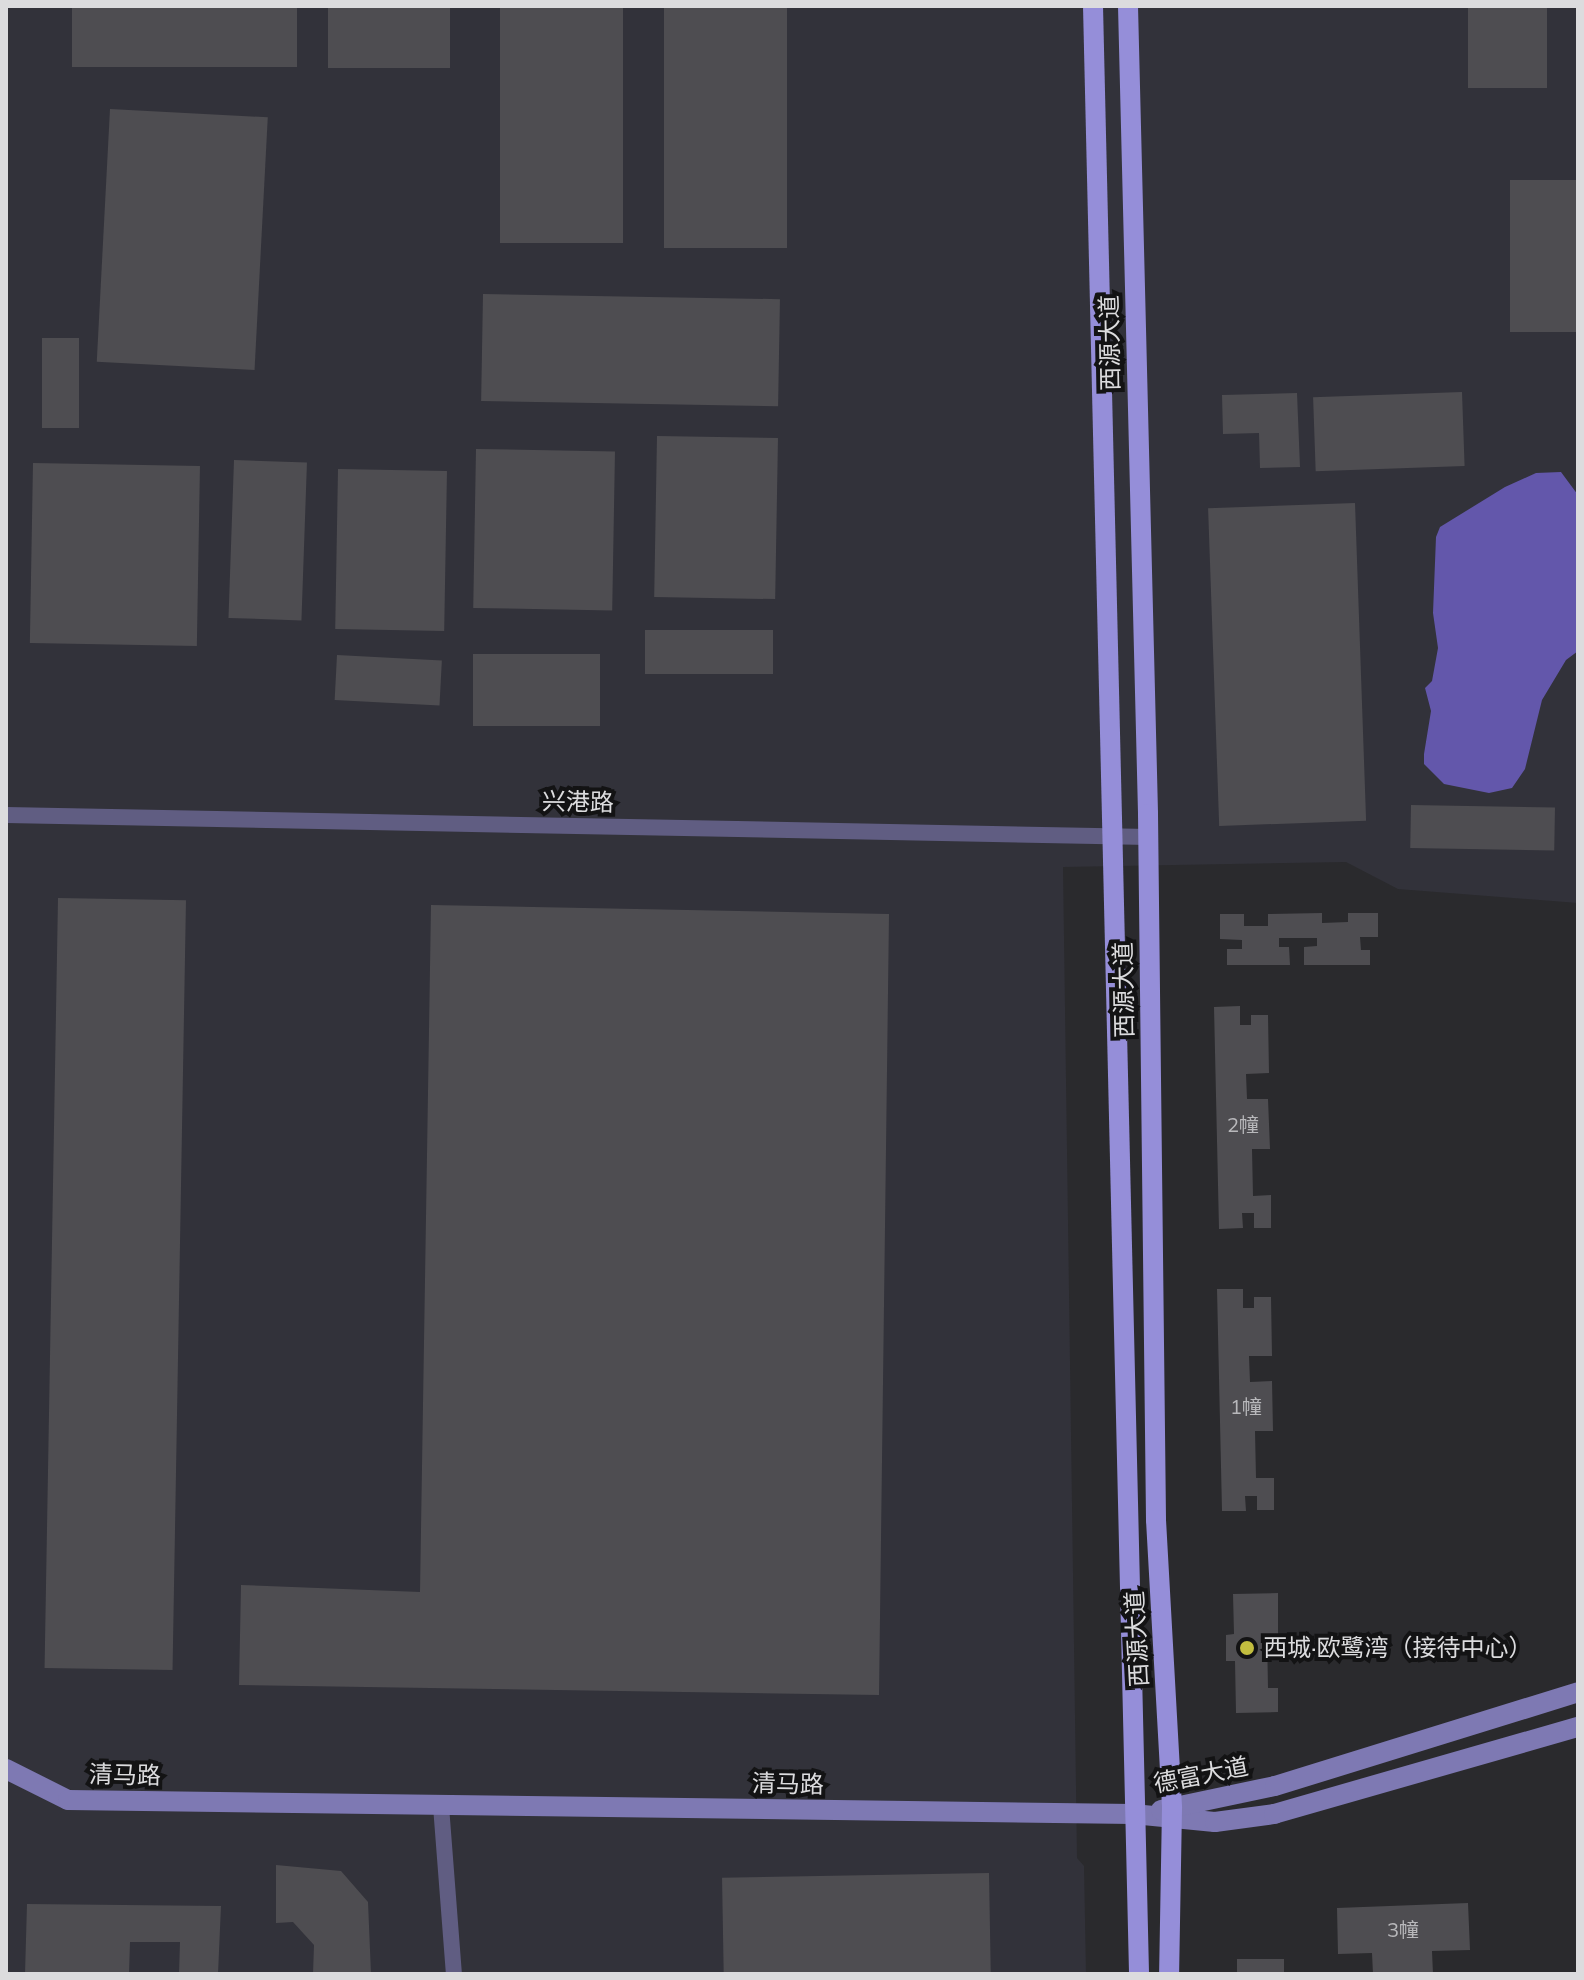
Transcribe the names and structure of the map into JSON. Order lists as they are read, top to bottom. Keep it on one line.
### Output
{"streets":{"main road":["西源大道"],"street":["兴港路","清马路","德富大道"]},"crossings":[["西源大道","兴港路"],["西源大道","清马路"],["西源大道","德富大道"],["清马路","德富大道"]],"places":["西城·欧鹭湾（接待中心）"],"house_numbers":["2幢","1幢","3幢"]}
